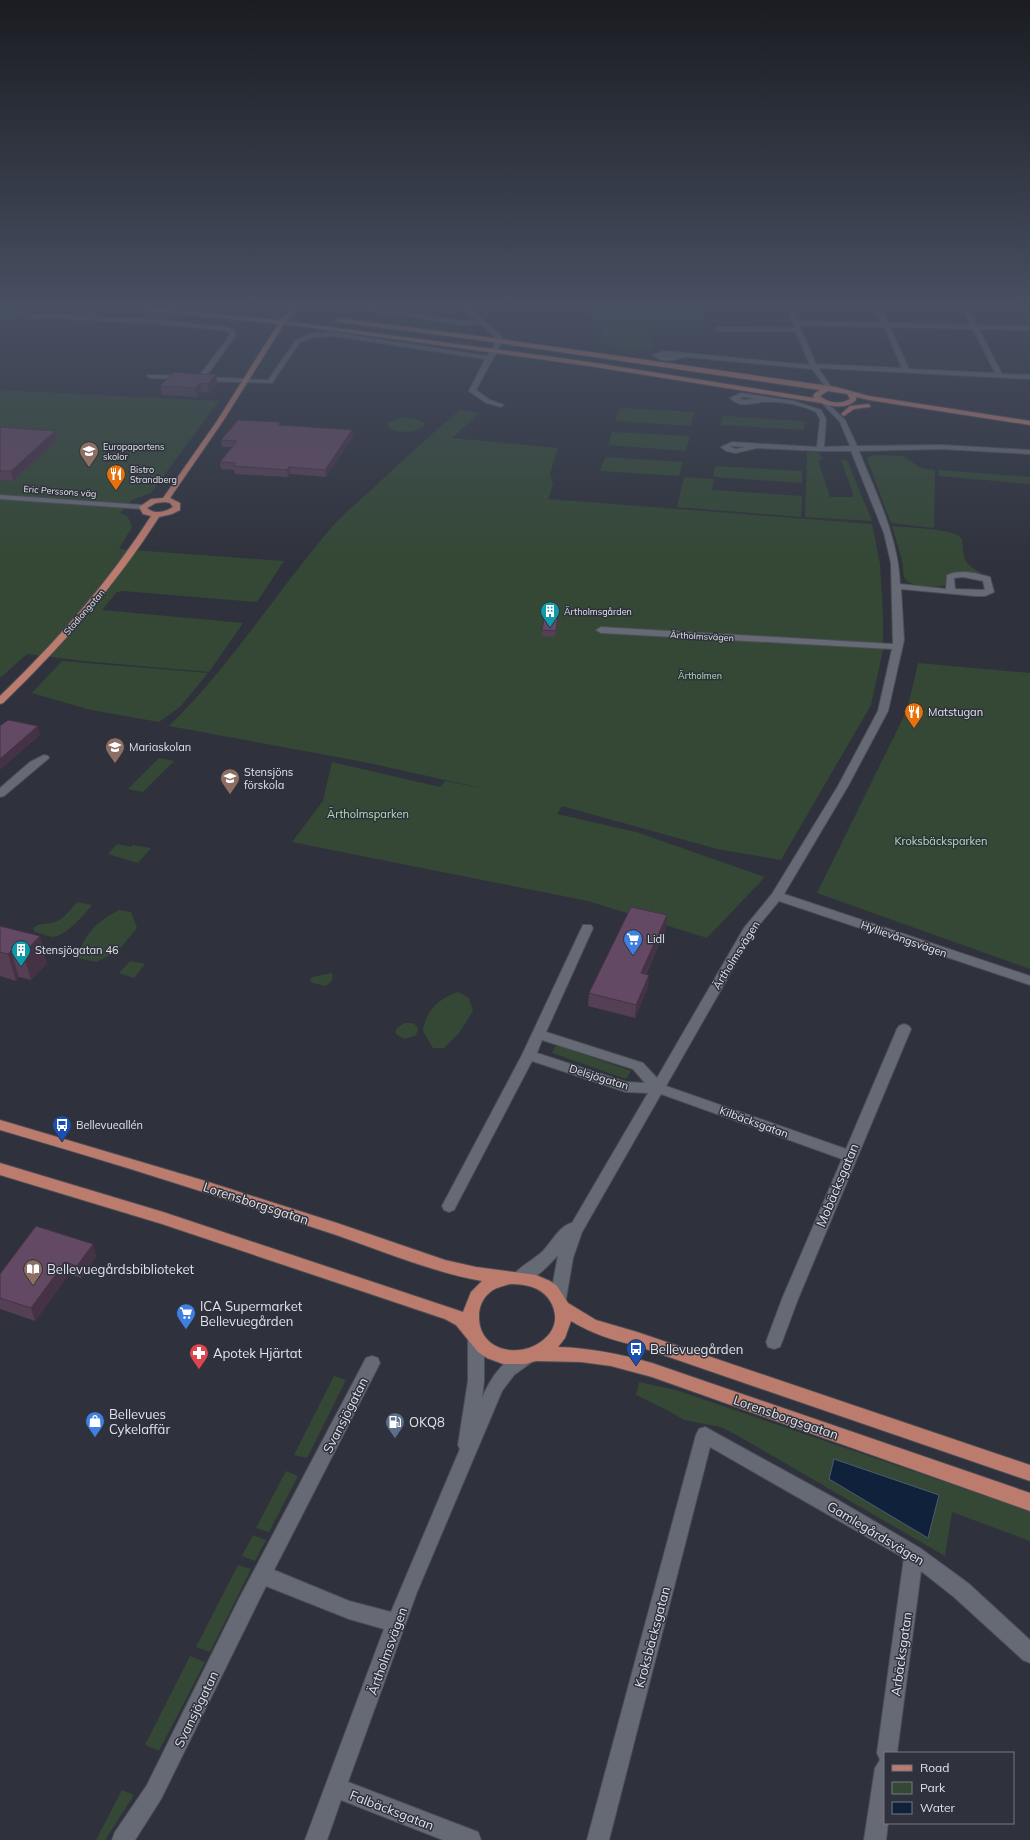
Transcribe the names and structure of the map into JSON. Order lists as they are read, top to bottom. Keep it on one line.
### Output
{"streets":{"main road":["Stadiongatan","Lorensborgsgatan"],"street":["Eric Perssons väg","Ärtholmsvägen","Hyllievångsvägen","Delsjögatan","Kilbäcksgatan","Mobäcksgatan","Svansjögatan","Gamlegårdsvägen","Kroksbäcksgatan","Arbäcksgatan","Falbäcksgatan"]},"crossings":[["Ärtholmsvägen","Hyllievångsvägen"],["Ärtholmsvägen","Delsjögatan"],["Ärtholmsvägen","Kilbäcksgatan"],["Ärtholmsvägen","Lorensborgsgatan"],["Ärtholmsvägen","Falbäcksgatan"],["Delsjögatan","Kilbäcksgatan"],["Kilbäcksgatan","Mobäcksgatan"],["Gamlegårdsvägen","Kroksbäcksgatan"],["Gamlegårdsvägen","Arbäcksgatan"]],"parks":["Ärtholmen","Ärtholmsparken","Kroksbäcksparken"],"places":{"school or university":["Europaportens skolor","Mariaskolan","Stensjöns förskola"],"restaurant":["Bistro Strandberg","Matstugan"],"building":["Ärtholmsgården","Stensjögatan 46"],"supermarket":["Lidl","ICA Supermarket Bellevuegården"],"bus stop":["Bellevueallén","Bellevuegården"],"library":["Bellevuegårdsbiblioteket"],"pharmacy":["Apotek Hjärtat"],"shop":["Bellevues Cykelaffär"],"fuel station":["OKQ8"]},"legend":["Road","Park","Water"]}
